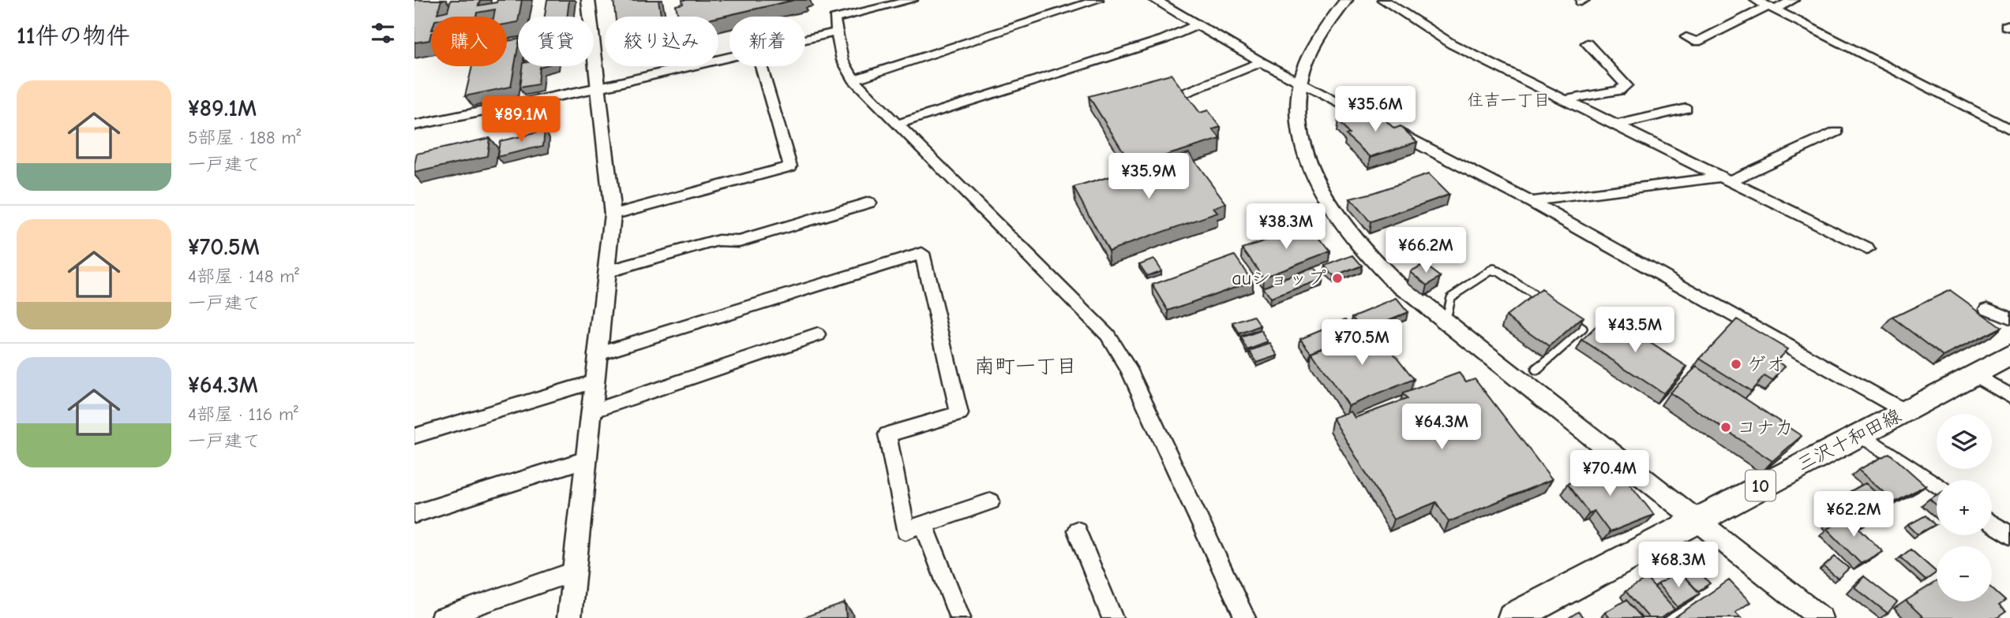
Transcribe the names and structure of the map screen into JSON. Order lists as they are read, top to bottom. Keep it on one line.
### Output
{"streets":{"main road":["三沢十和田線","10"]},"districts":["住吉一丁目","南町一丁目"],"places":["auショップ","ゲオ","コナカ"],"page":{"heading":"11件の物件","chip":["購入","賃貸","絞り込み","新着"],"list":[{"name":"¥89.1M","note":"5部屋 · 188 m² · 一戸建て"},{"name":"¥70.5M","note":"4部屋 · 148 m² · 一戸建て"},{"name":"¥64.3M","note":"4部屋 · 116 m² · 一戸建て"}],"price":["¥35.6M","¥89.1M","¥35.9M","¥38.3M","¥66.2M","¥43.5M","¥70.5M","¥64.3M","¥70.4M","¥62.2M","¥68.3M"],"map_buttons":["+","−"]}}
